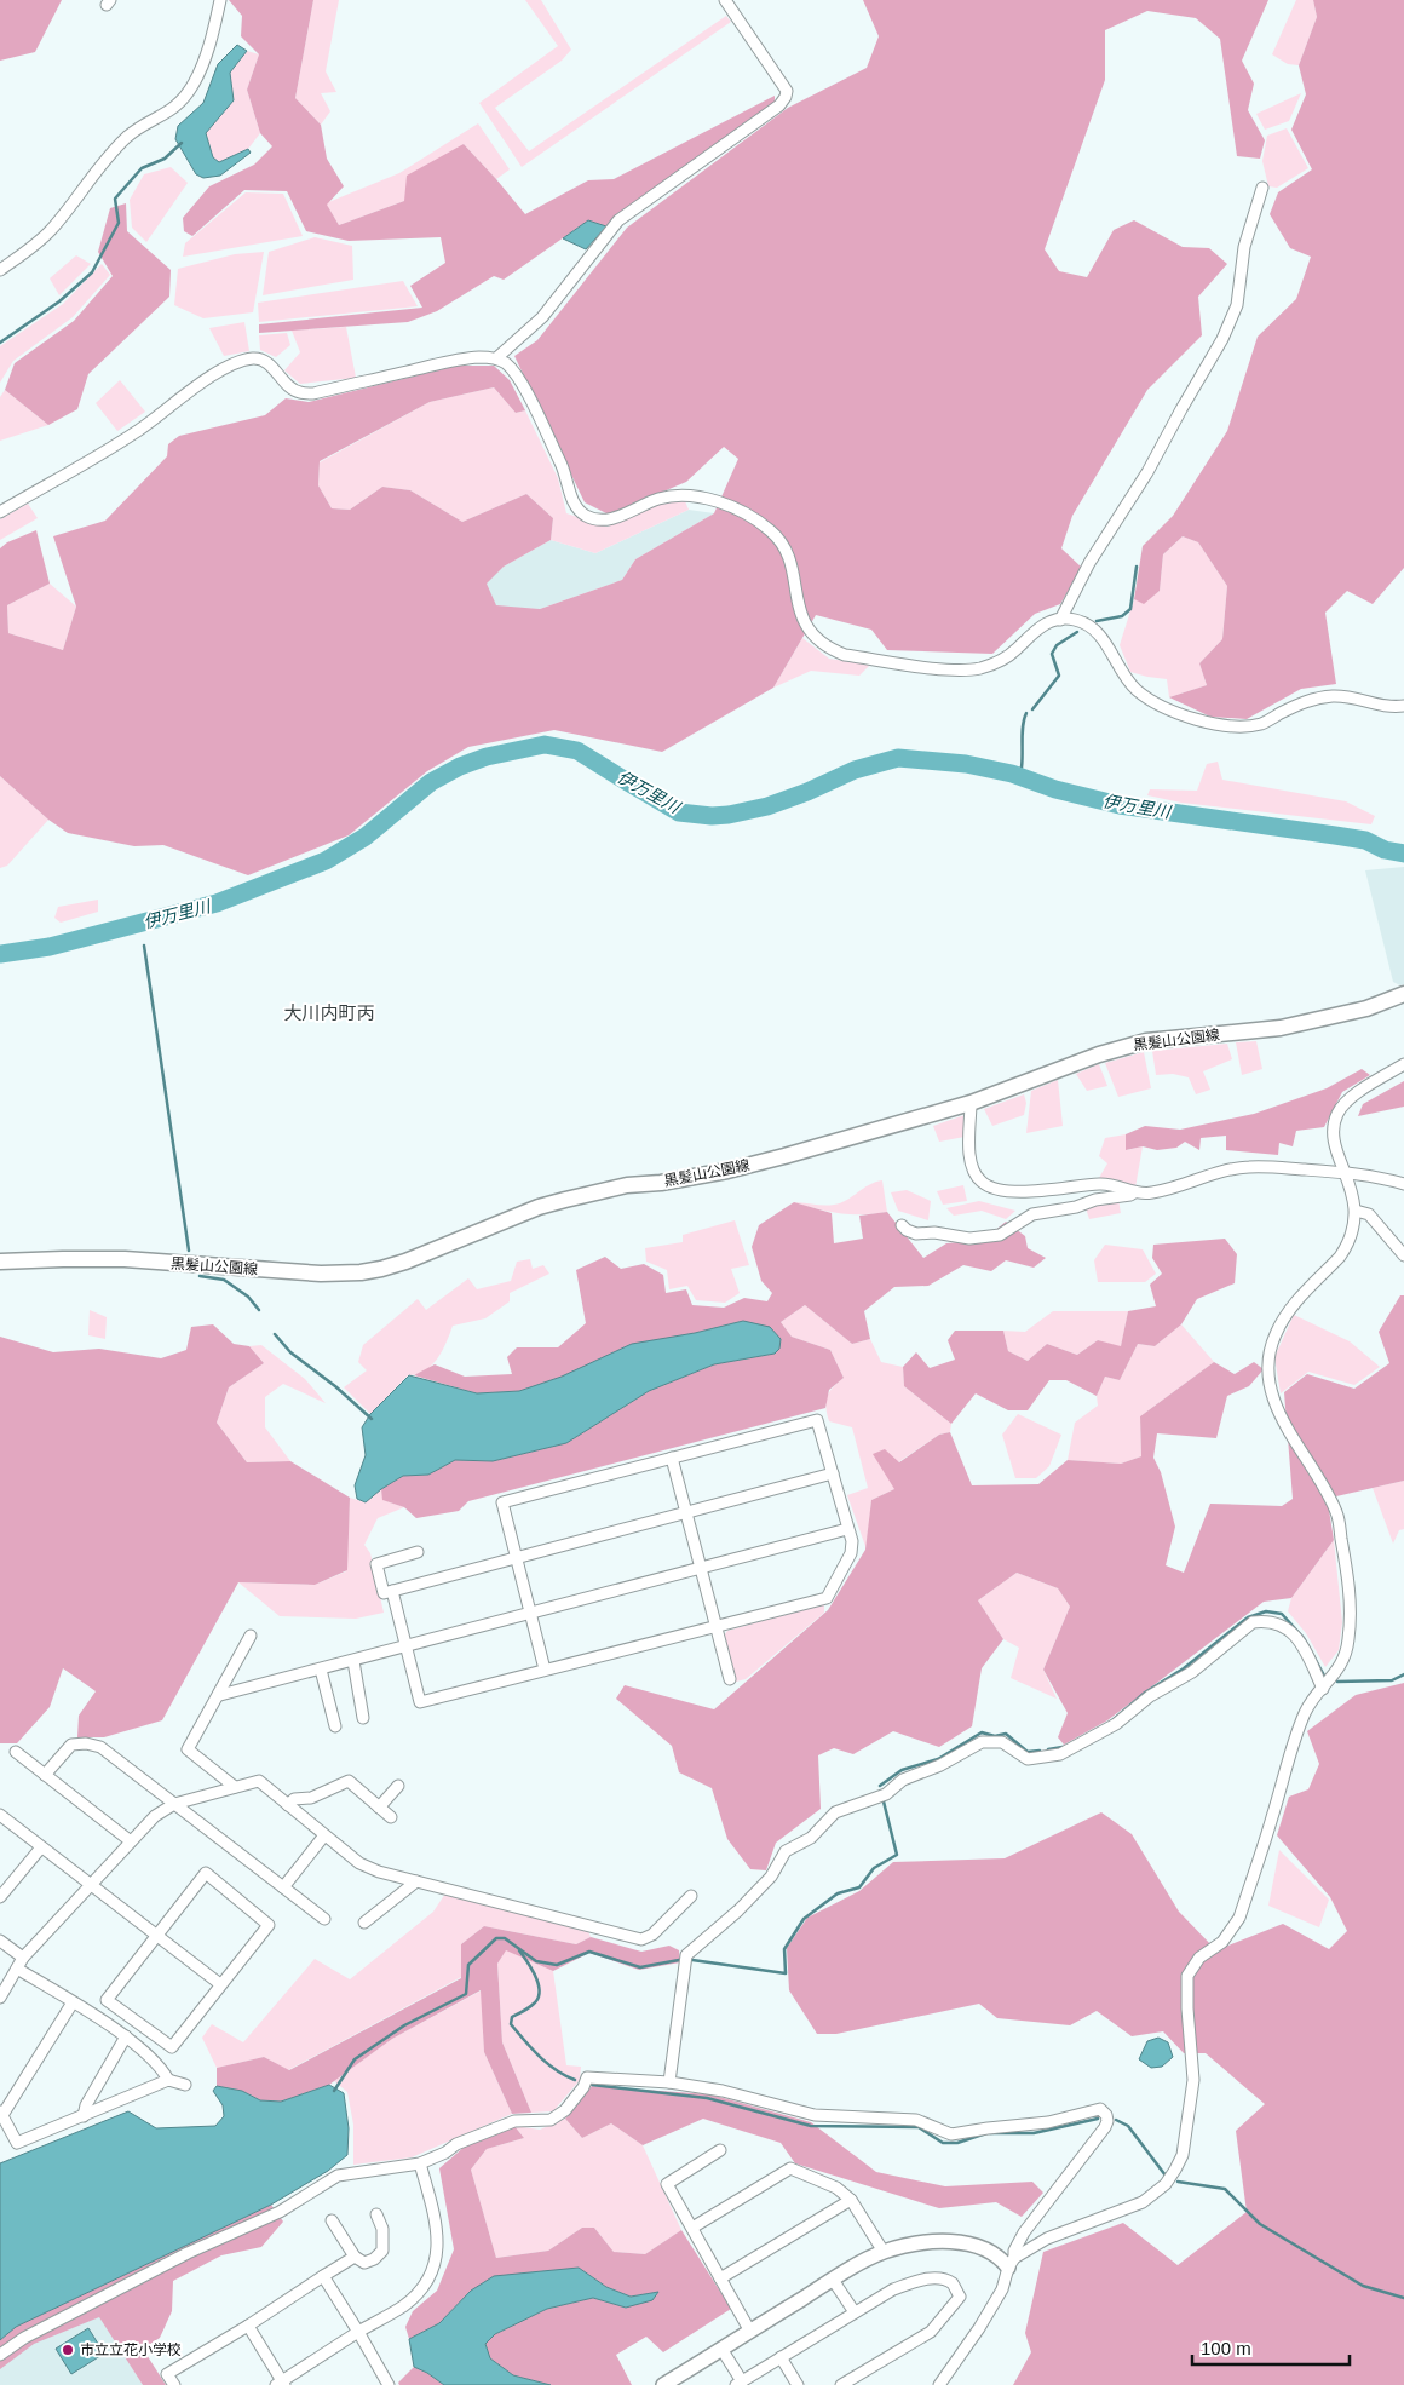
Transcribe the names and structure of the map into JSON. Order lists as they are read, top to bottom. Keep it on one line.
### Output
{"streets":{"main road":["黒髪山公園線"]},"districts":["大川内町丙"],"water":["伊万里川"],"places":["市立立花小学校"],"scale_bar":"100 m"}
